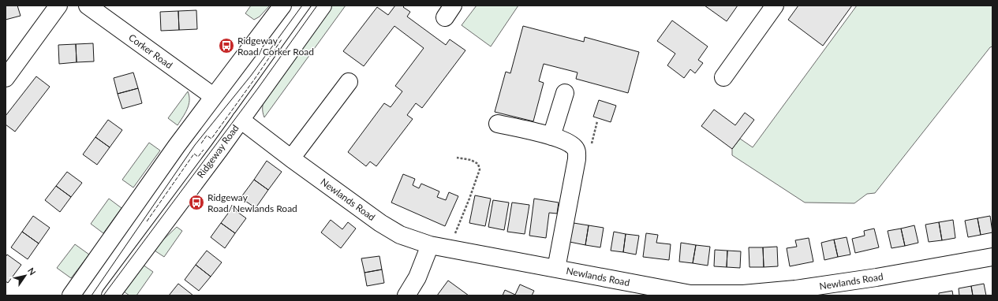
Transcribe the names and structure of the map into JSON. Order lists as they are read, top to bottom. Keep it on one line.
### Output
{"streets":{"main road":["Corker Road","Ridgeway Road","Newlands Road"]},"crossings":[["Ridgeway Road","Newlands Road"]],"places":{"bus stop":["Ridgeway Road/Corker Road","Ridgeway Road/Newlands Road"]},"north":"top right"}
